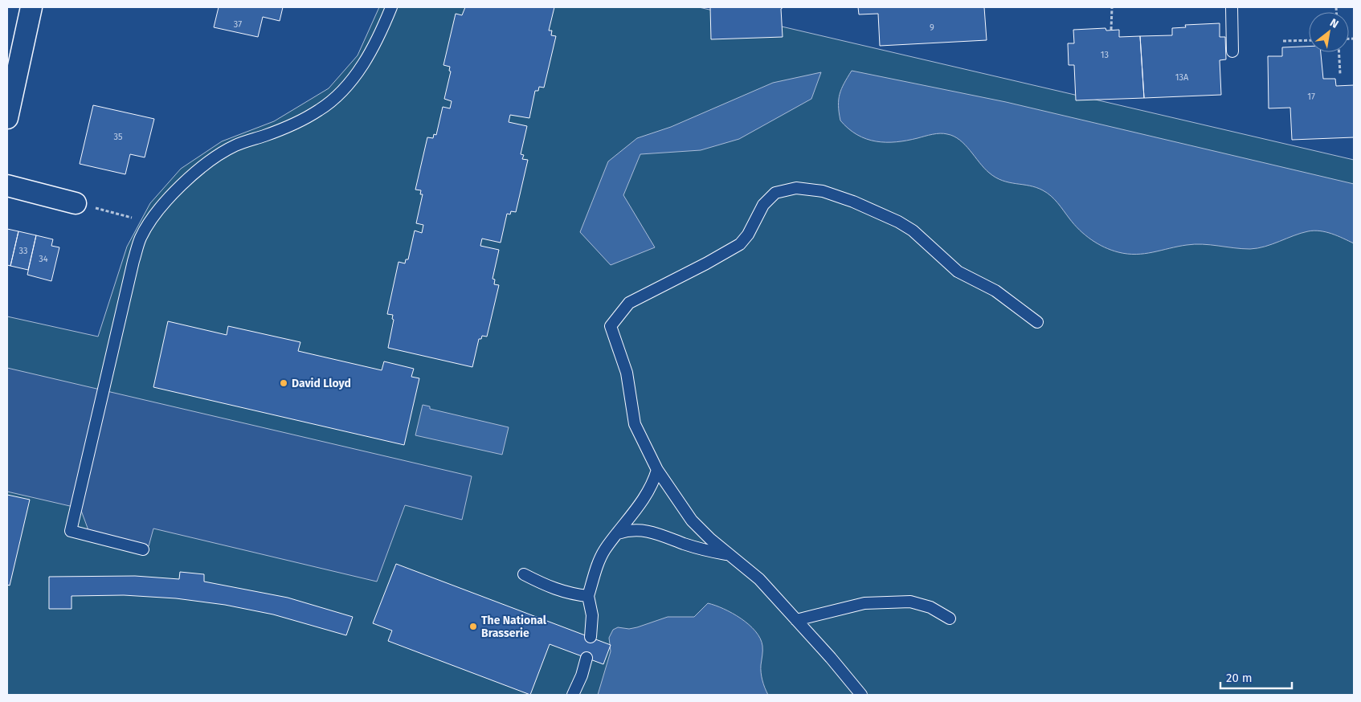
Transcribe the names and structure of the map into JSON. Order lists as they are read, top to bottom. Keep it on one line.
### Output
{"places":["David Lloyd","The National Brasserie"],"house_numbers":["37","9","13","13A","17","35","33","34"],"scale_bar":"20 m","north":"top right"}
